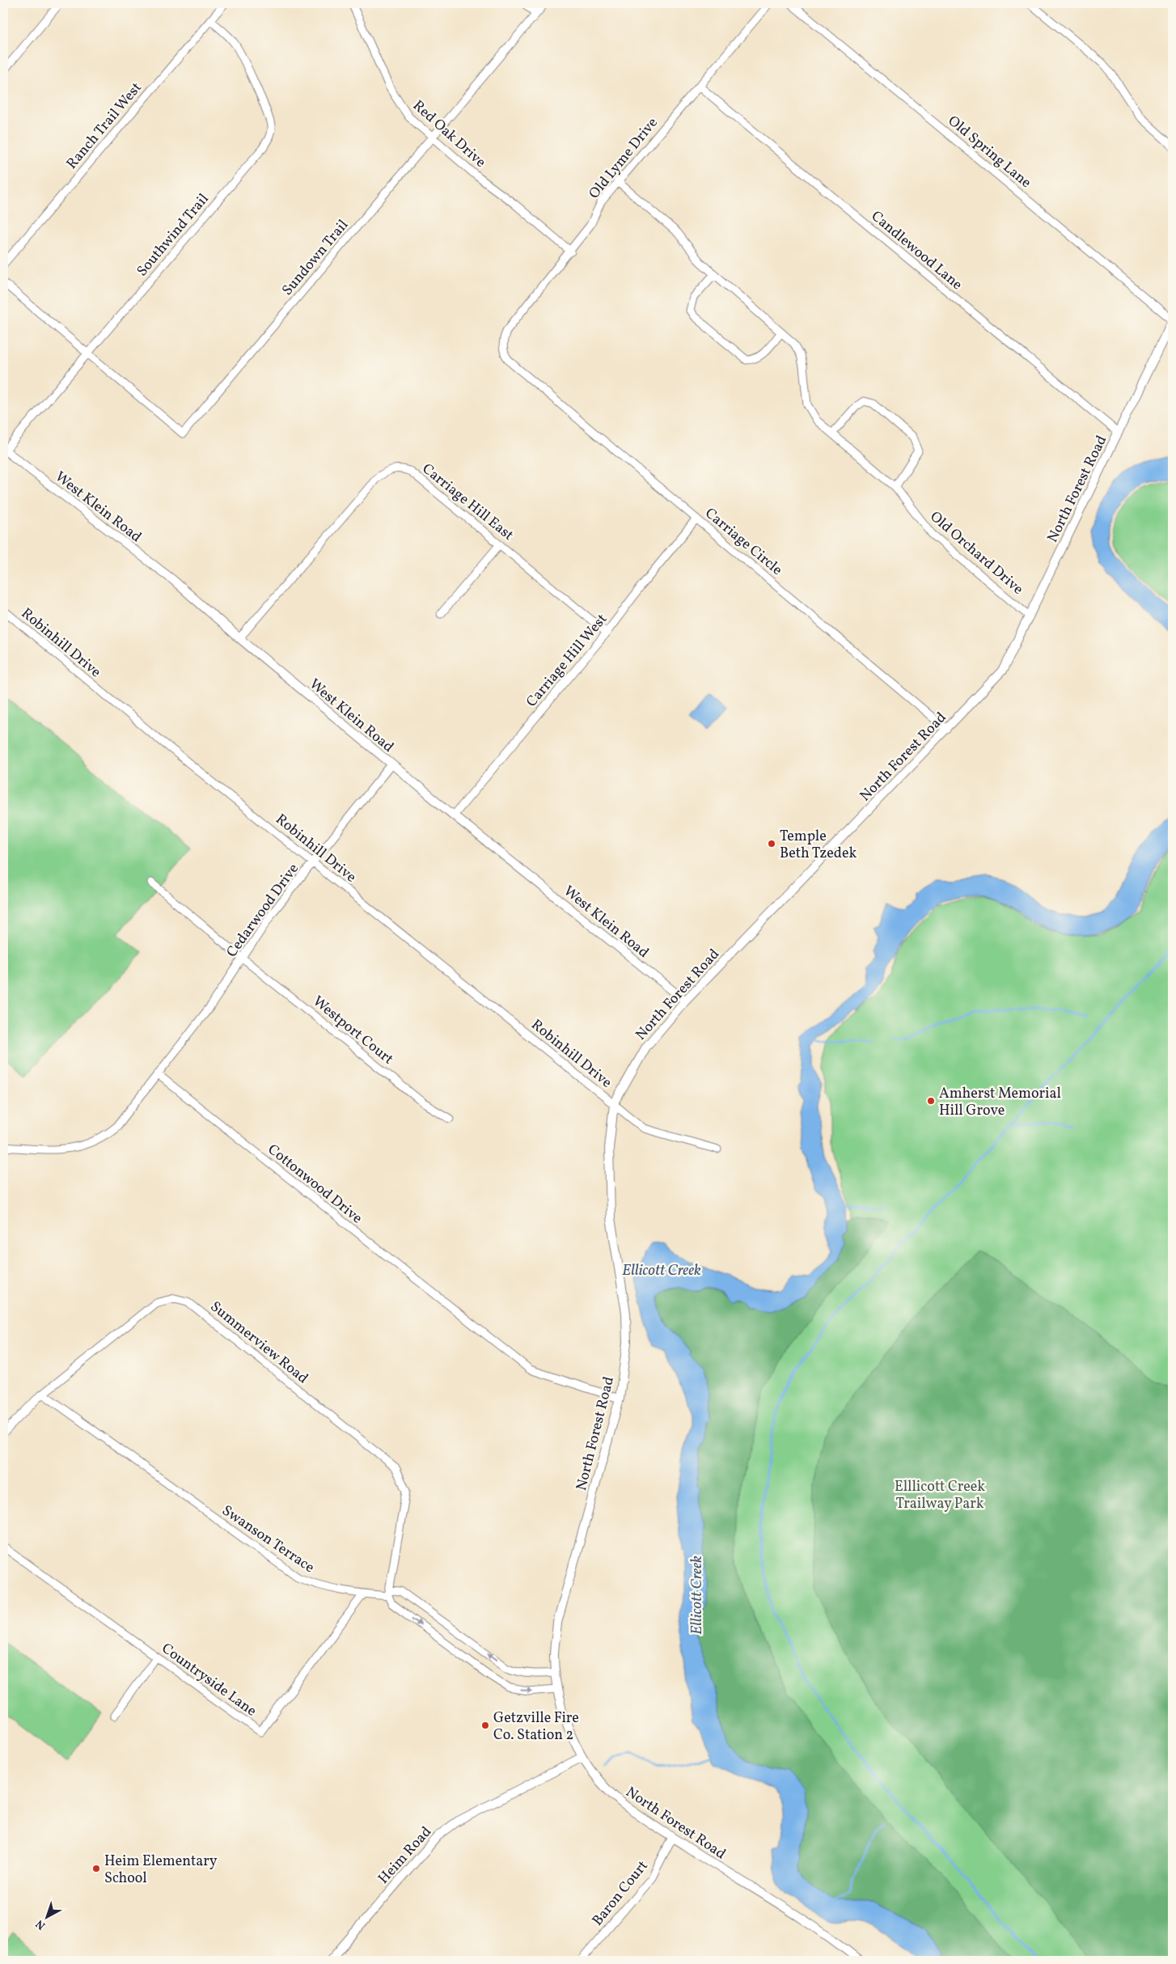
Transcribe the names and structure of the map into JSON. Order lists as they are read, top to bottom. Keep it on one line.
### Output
{"streets":{"street":["Ranch Trail West","Red Oak Drive","Old Spring Lane","Old Lyme Drive","Southwind Trail","Candlewood Lane","Sundown Trail","North Forest Road","Carriage Hill East","West Klein Road","Carriage Circle","Old Orchard Drive","Robinhill Drive","Carriage Hill West","Cedarwood Drive","Westport Court","Cottonwood Drive","Summerview Road","Swanson Terrace","Countryside Lane","Heim Road","Baron Court"]},"crossings":[["Ranch Trail West","Southwind Trail"],["Red Oak Drive","Old Lyme Drive"],["Red Oak Drive","Sundown Trail"],["Old Spring Lane","North Forest Road"],["Old Lyme Drive","Candlewood Lane"],["Old Lyme Drive","Carriage Circle"],["Old Lyme Drive","Old Orchard Drive"],["Southwind Trail","Sundown Trail"],["Southwind Trail","West Klein Road"],["Candlewood Lane","North Forest Road"],["North Forest Road","West Klein Road"],["North Forest Road","Carriage Circle"],["North Forest Road","Old Orchard Drive"],["North Forest Road","Robinhill Drive"],["North Forest Road","Cottonwood Drive"],["North Forest Road","Swanson Terrace"],["North Forest Road","Heim Road"],["North Forest Road","Baron Court"],["Carriage Hill East","West Klein Road"],["Carriage Hill East","Carriage Hill West"],["West Klein Road","Carriage Hill West"],["West Klein Road","Cedarwood Drive"],["Carriage Circle","Carriage Hill West"],["Robinhill Drive","Cedarwood Drive"],["Cedarwood Drive","Westport Court"],["Cedarwood Drive","Cottonwood Drive"],["Summerview Road","Swanson Terrace"],["Swanson Terrace","Countryside Lane"]],"water":["Ellicott Creek"],"parks":["Elllicott Creek Trailway Park"],"places":["Temple Beth Tzedek","Amherst Memorial Hill Grove","Getzville Fire Co. Station 2","Heim Elementary School"],"north":"bottom left"}
